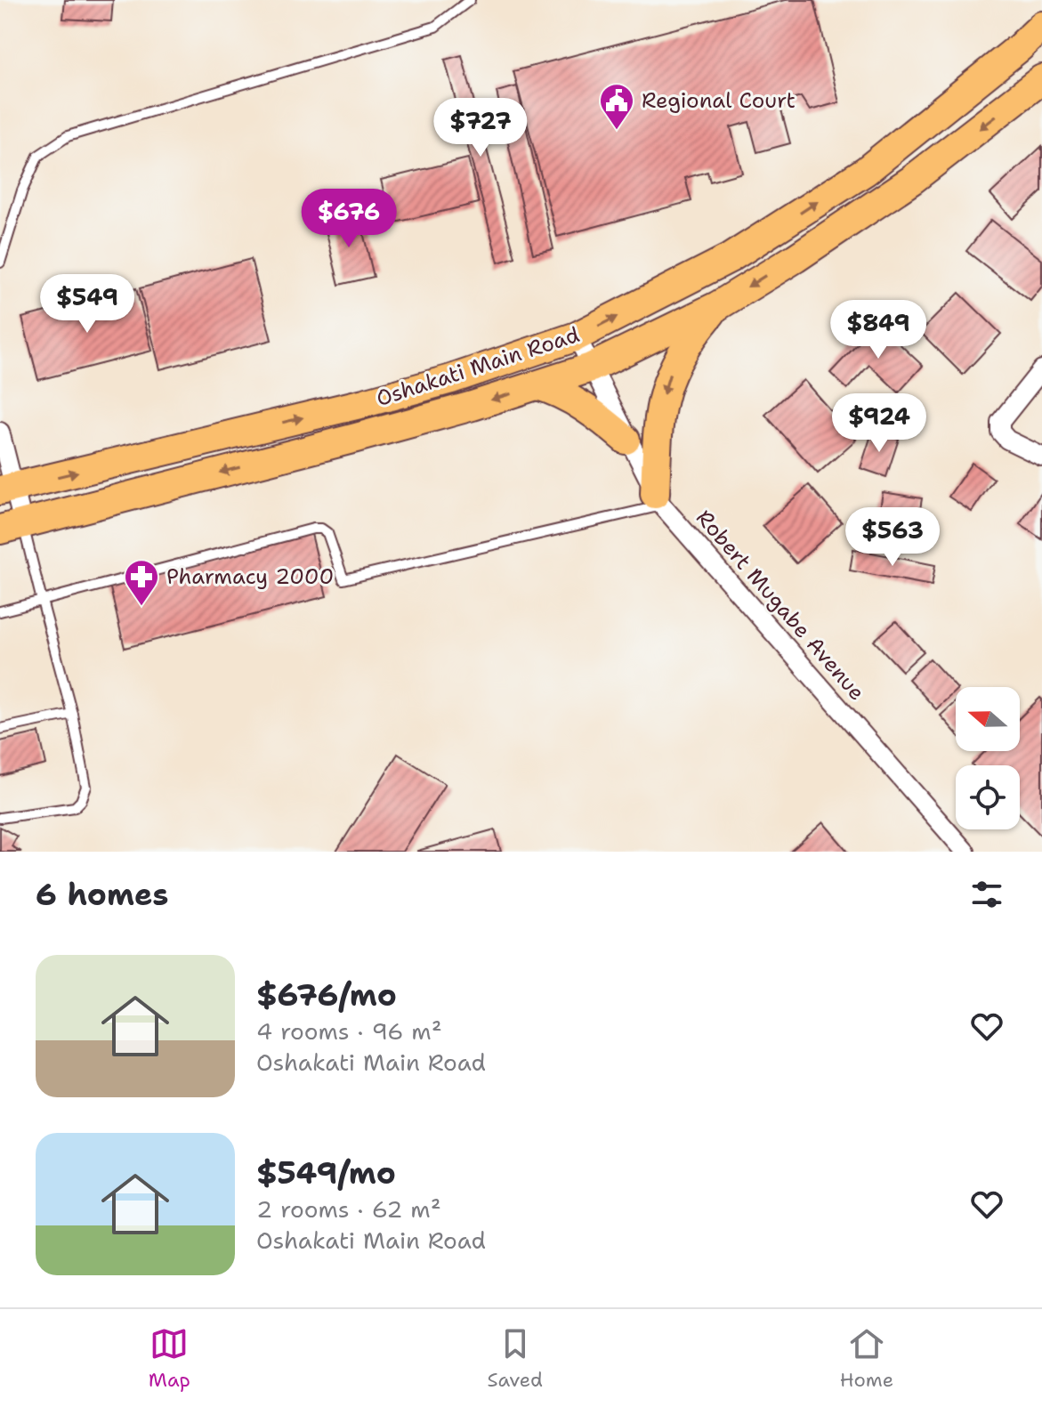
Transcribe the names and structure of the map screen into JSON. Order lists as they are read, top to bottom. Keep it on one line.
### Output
{"streets":{"main road":["Oshakati Main Road"],"street":["Robert Mugabe Avenue"]},"crossings":[["Oshakati Main Road","Robert Mugabe Avenue"]],"places":{"public building":["Regional Court"],"pharmacy":["Pharmacy 2000"]},"north":"left","page":{"price":["$727","$676","$549","$849","$924","$563"],"heading":"6 homes","list":[{"name":"$676/mo","note":"4 rooms · 96 m² · Oshakati Main Road"},{"name":"$549/mo","note":"2 rooms · 62 m² · Oshakati Main Road"}],"tabs":["Map","Saved","Home"]}}
